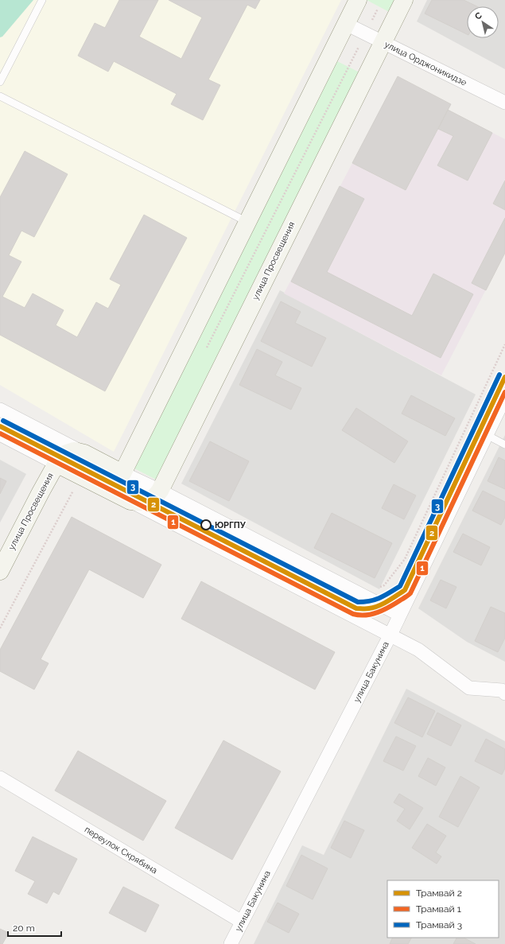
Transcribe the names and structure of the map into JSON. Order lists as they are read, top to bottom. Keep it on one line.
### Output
{"streets":{"street":["улица Орджоникидзе","улица Просвещения","улица Бакунина","переулок Скрябина"]},"crossings":[["улица Орджоникидзе","улица Просвещения"],["улица Бакунина","переулок Скрябина"]],"places":["ЮРГПУ"],"lines":["tram line 3","tram line 2","tram line 1"],"legend":["Трамвай 2","Трамвай 1","Трамвай 3"],"scale_bar":"20 m","north":"top left"}
